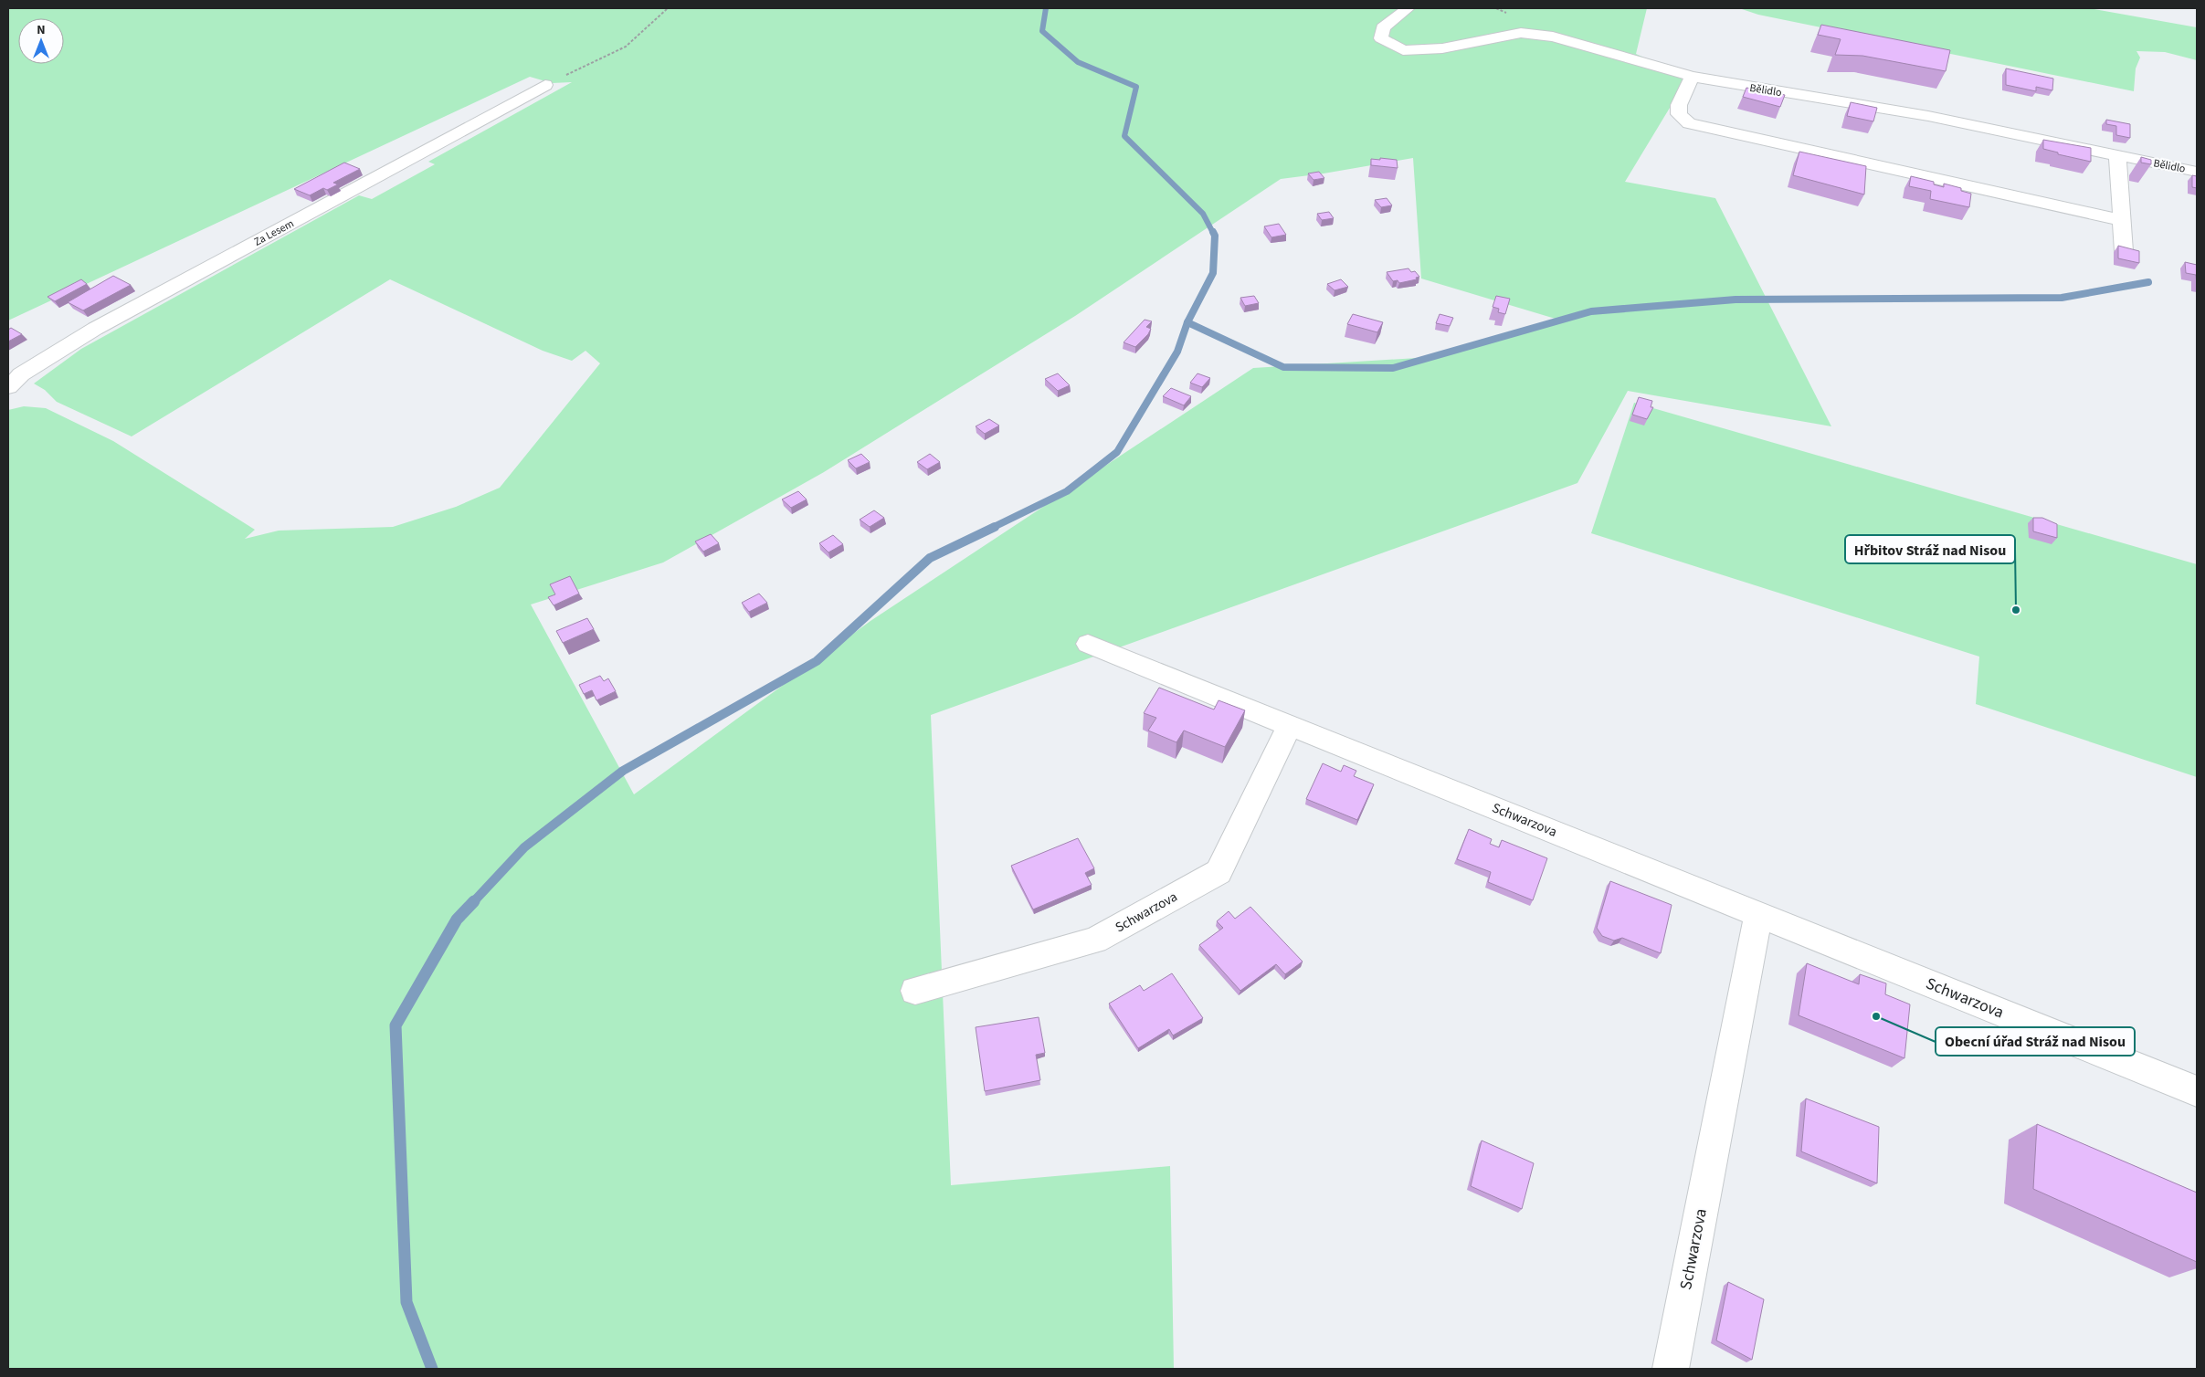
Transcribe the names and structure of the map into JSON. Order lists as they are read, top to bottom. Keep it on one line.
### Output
{"streets":{"street":["Bělidlo","Za Lesem","Schwarzova"]},"places":["Hřbitov Stráž nad Nisou","Obecní úřad Stráž nad Nisou"],"north":"top"}
